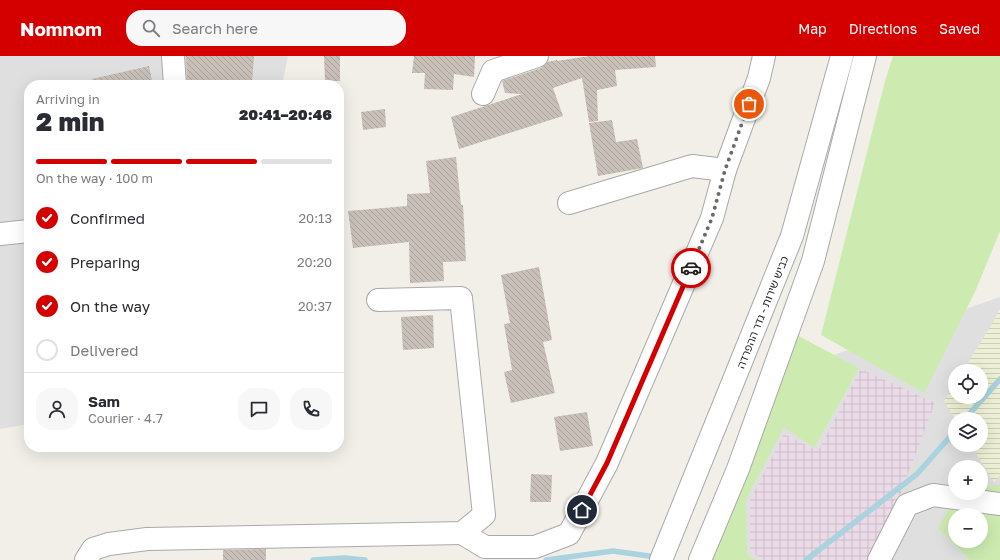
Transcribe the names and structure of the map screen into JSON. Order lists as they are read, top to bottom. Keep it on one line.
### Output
{"streets":{"street":["כביש שירות - גדר ההפרדה"]},"page":{"header":"Nomnom","search":"Search here","nav":["Map","Directions","Saved"],"heading":["2 min","Arriving in","20:41–20:46"],"panel":["Sam","Courier · 4.7"],"bar":"On the way · 100 m","list":[["Confirmed","20:13"],["Preparing","20:20"],["On the way","20:37"],"Delivered"],"map_buttons":["+","−"]}}
